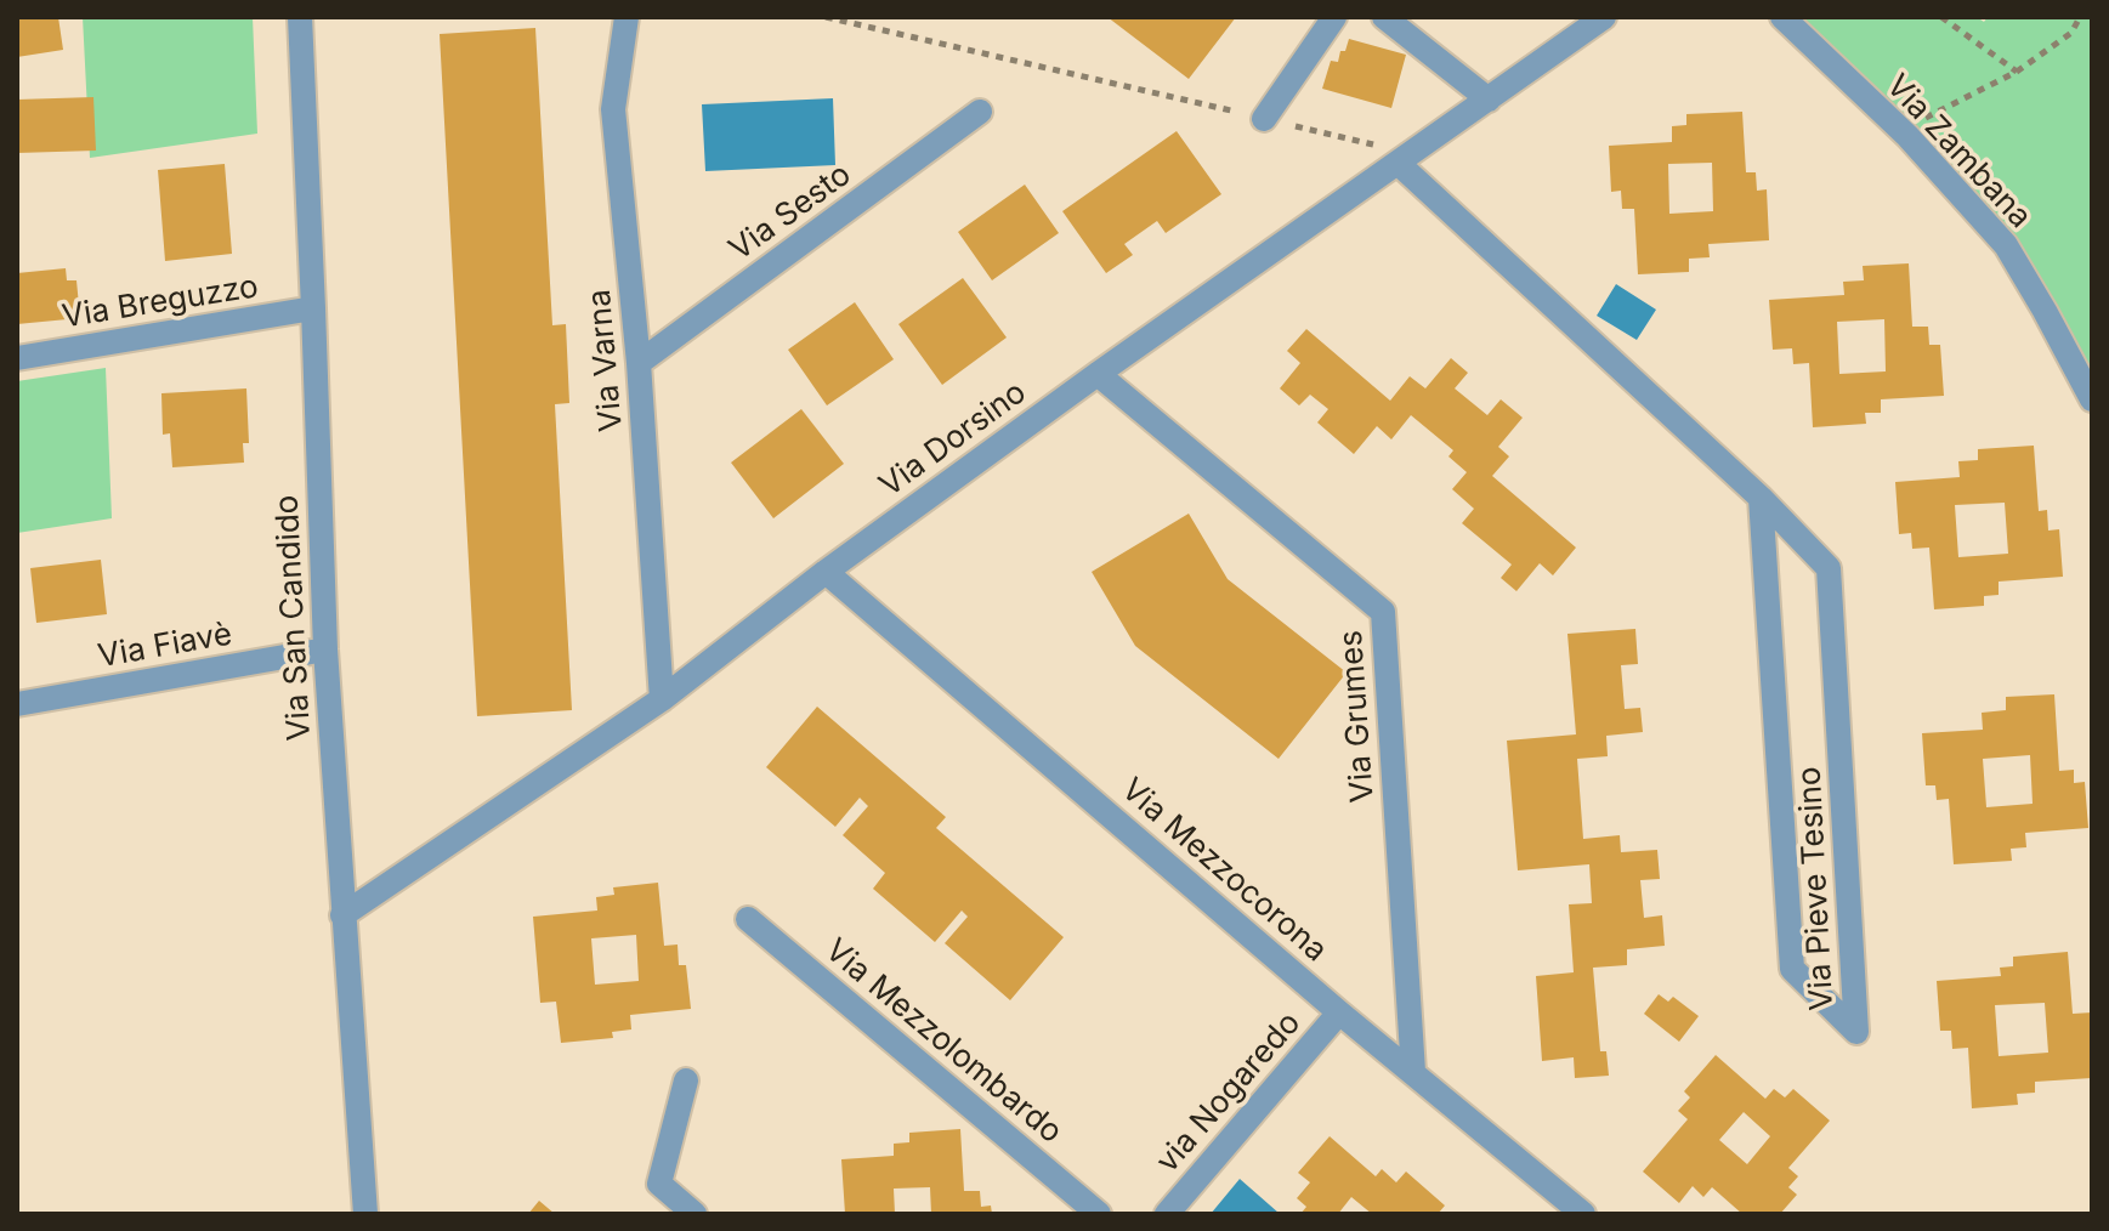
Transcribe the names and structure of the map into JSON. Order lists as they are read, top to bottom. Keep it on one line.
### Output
{"streets":{"street":["Via Zambana","Via Sesto","Via Breguzzo","Via Varna","Via Dorsino","Via San Candido","Via Fiavè","Via Grumes","Via Mezzocorona","Via Pieve Tesino","Via Mezzolombardo","via Nogaredo"]},"crossings":[["Via Sesto","Via Varna"],["Via Breguzzo","Via San Candido"],["Via Varna","Via Dorsino"],["Via Dorsino","Via San Candido"],["Via Dorsino","Via Grumes"],["Via Dorsino","Via Mezzocorona"],["Via Dorsino","Via Pieve Tesino"],["Via San Candido","Via Fiavè"],["Via Grumes","Via Mezzocorona"],["Via Mezzocorona","via Nogaredo"]]}
